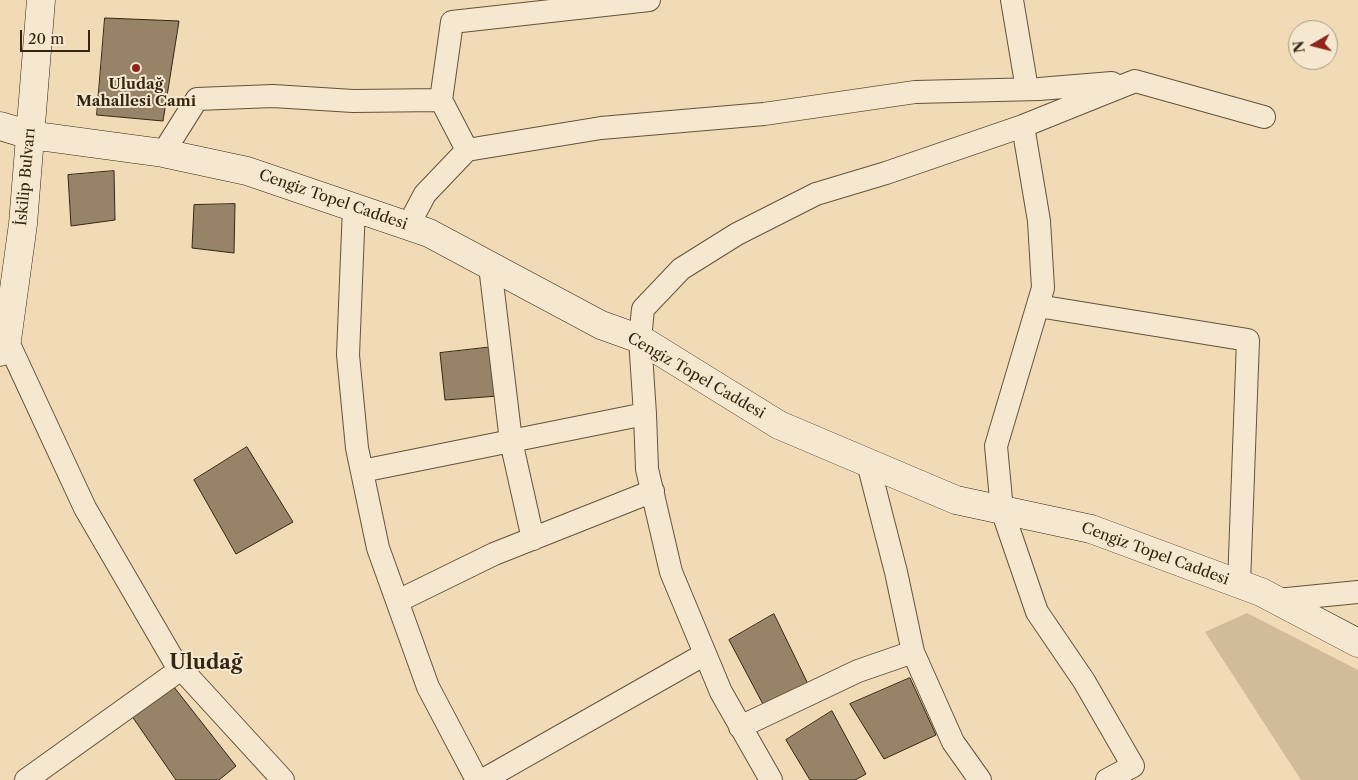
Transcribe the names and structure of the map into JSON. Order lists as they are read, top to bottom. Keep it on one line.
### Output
{"streets":{"main road":["İskilip Bulvarı","Cengiz Topel Caddesi"]},"crossings":[["İskilip Bulvarı","Cengiz Topel Caddesi"]],"districts":["Uludağ"],"places":["Uludağ Mahallesi Cami"],"scale_bar":"20 m","north":"left"}
